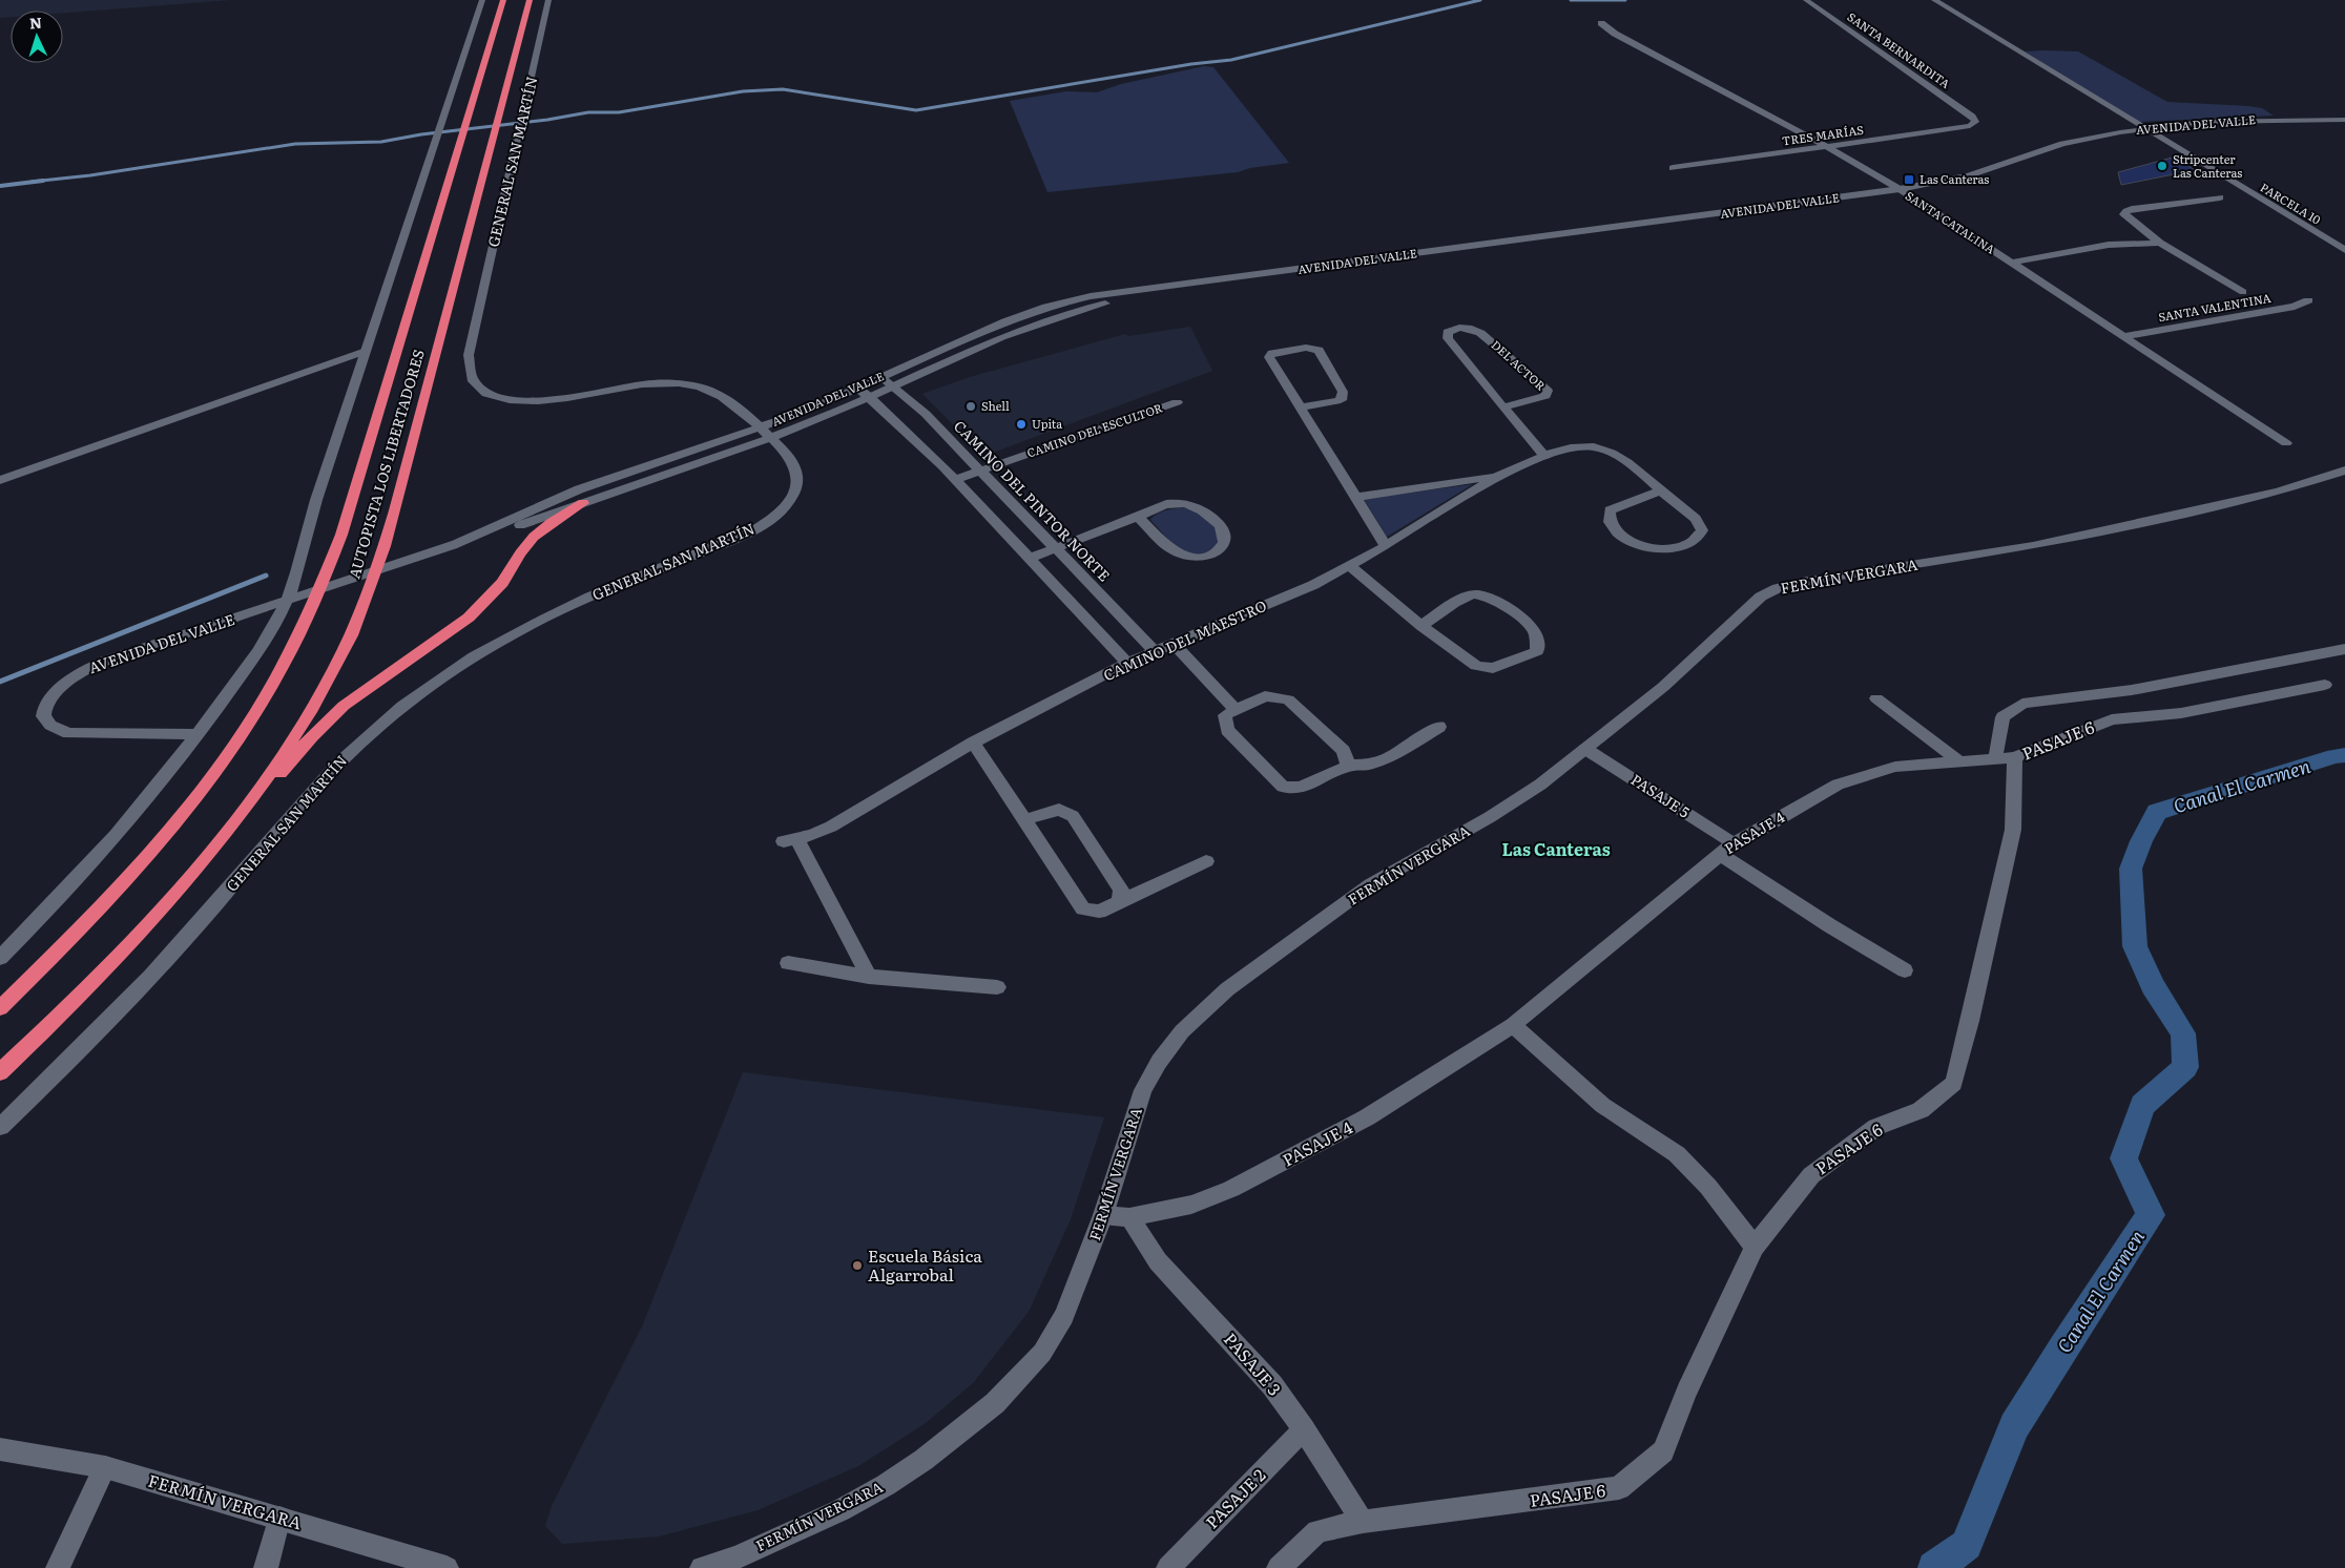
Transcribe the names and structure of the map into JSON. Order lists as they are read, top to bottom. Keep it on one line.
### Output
{"streets":{"highway":["AUTOPISTA LOS LIBERTADORES"],"street":["SANTA BERNARDITA","AVENIDA DEL VALLE","TRES MARÍAS","GENERAL SAN MARTÍN","PARCELA 10","SANTA CATALINA","SANTA VALENTINA","DEL ACTOR","CAMINO DEL ESCULTOR","CAMINO DEL PINTOR NORTE","FERMÍN VERGARA","CAMINO DEL MAESTRO","PASAJE 6","PASAJE 5","PASAJE 4","PASAJE 3","PASAJE 2"]},"crossings":[["SANTA BERNARDITA","TRES MARÍAS"],["AVENIDA DEL VALLE","GENERAL SAN MARTÍN"],["AVENIDA DEL VALLE","PARCELA 10"],["AVENIDA DEL VALLE","SANTA CATALINA"],["AVENIDA DEL VALLE","CAMINO DEL PINTOR NORTE"],["TRES MARÍAS","SANTA CATALINA"],["SANTA CATALINA","SANTA VALENTINA"],["CAMINO DEL ESCULTOR","CAMINO DEL PINTOR NORTE"],["CAMINO DEL PINTOR NORTE","CAMINO DEL MAESTRO"],["FERMÍN VERGARA","PASAJE 5"],["FERMÍN VERGARA","PASAJE 4"],["PASAJE 6","PASAJE 4"],["PASAJE 6","PASAJE 3"],["PASAJE 5","PASAJE 4"],["PASAJE 4","PASAJE 3"],["PASAJE 3","PASAJE 2"]],"districts":["Las Canteras"],"water":["Canal El Carmen"],"places":{"other":["Stripcenter Las Canteras","Shell","Upita","Escuela Básica Algarrobal"],"transit":["Las Canteras"]},"north":"top"}
